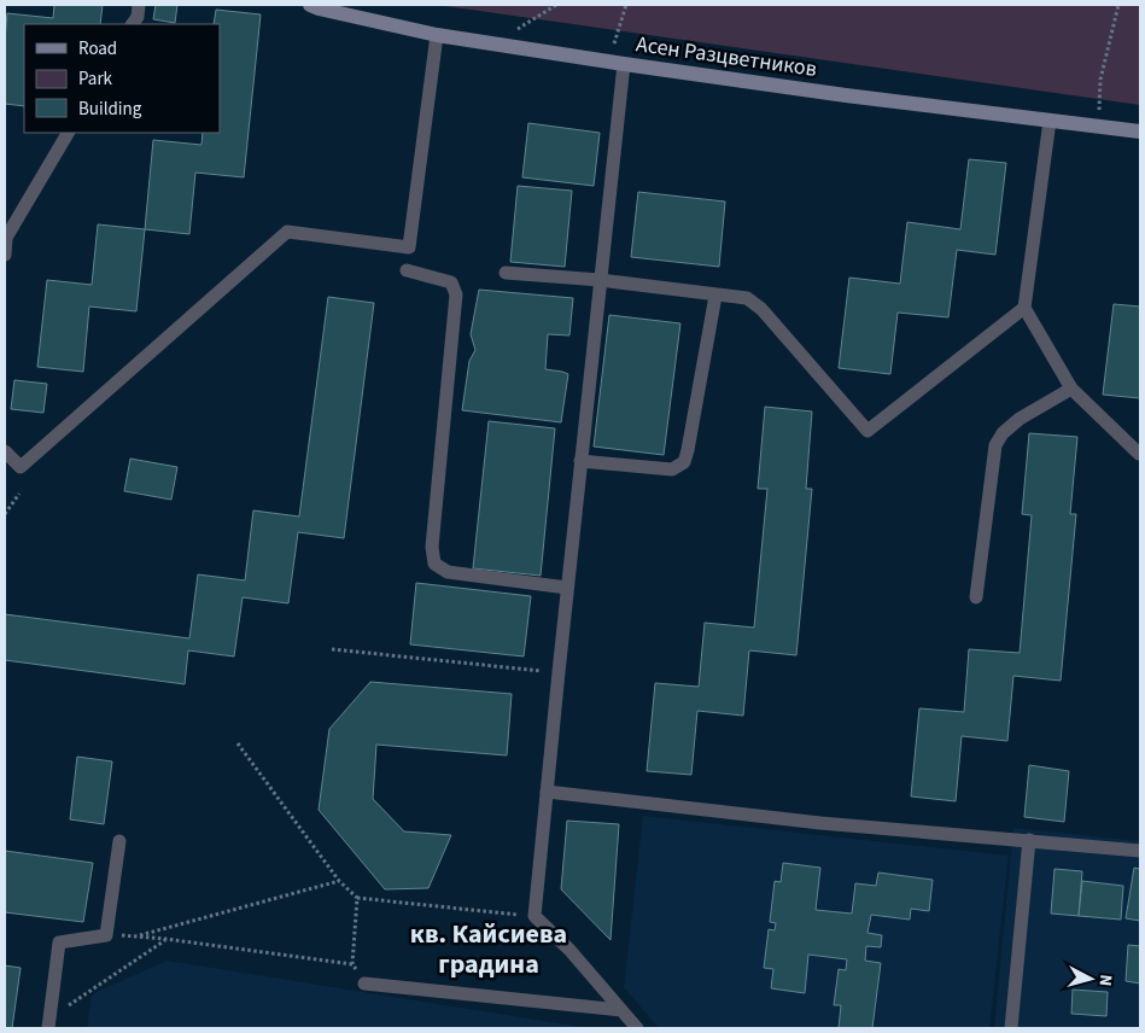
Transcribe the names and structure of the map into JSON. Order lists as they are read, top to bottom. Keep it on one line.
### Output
{"streets":{"street":["Асен Разцветников"]},"districts":["кв. Кайсиева градина"],"legend":["Road","Park","Building"],"north":"right"}
